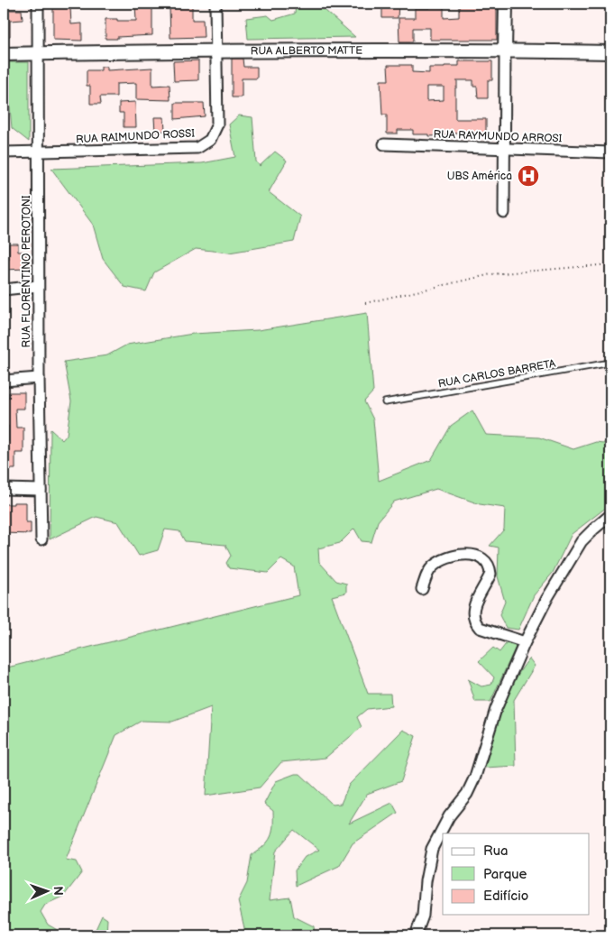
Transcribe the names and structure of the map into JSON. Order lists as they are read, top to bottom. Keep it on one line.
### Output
{"streets":{"street":["RUA ALBERTO MATTE","RUA RAIMUNDO ROSSI","RUA RAYMUNDO ARROSI","RUA FLORENTINO PEROTONI"],"lane":["RUA CARLOS BARRETA"]},"crossings":[["RUA ALBERTO MATTE","RUA RAIMUNDO ROSSI"],["RUA ALBERTO MATTE","RUA FLORENTINO PEROTONI"],["RUA RAIMUNDO ROSSI","RUA FLORENTINO PEROTONI"]],"places":{"hospital":["UBS América"]},"legend":["Rua","Parque","Edifício"],"north":"right"}
